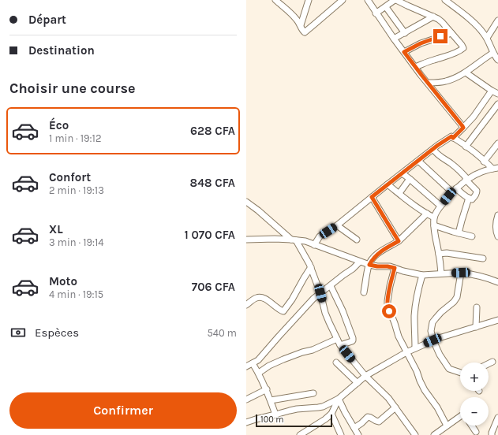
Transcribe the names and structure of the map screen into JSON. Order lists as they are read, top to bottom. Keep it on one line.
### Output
{"scale_bar":"100 m","page":{"banner":["Départ","Destination"],"heading":"Choisir une course","list":[{"name":"Éco","note":"1 min · 19:12","value":"628 CFA"},{"name":"Confort","note":"2 min · 19:13","value":"848 CFA"},{"name":"XL","note":"3 min · 19:14","value":"1 070 CFA"},{"name":"Moto","note":"4 min · 19:15","value":"706 CFA"}],"pay":["Espèces","540 m"],"map_buttons":["+","−"],"buttons":"Confirmer","scale":"100 m"}}
